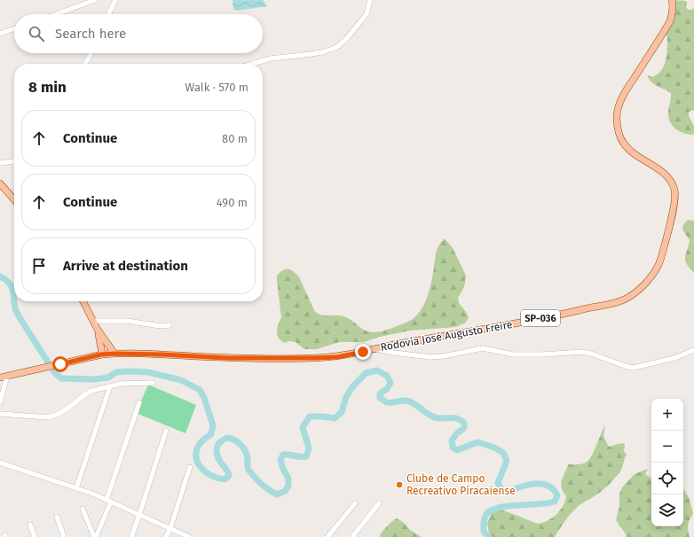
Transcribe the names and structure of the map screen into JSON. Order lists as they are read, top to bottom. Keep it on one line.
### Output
{"streets":{"main road":["SP-036","Rodovia José Augusto Freire"]},"places":["Clube de Campo Recreativo Piracaiense"],"page":{"search":"Search here","heading":["8 min","Walk · 570 m"],"list":[["Continue","80 m"],["Continue","490 m"],"Arrive at destination"],"map_buttons":["+","−"]}}
